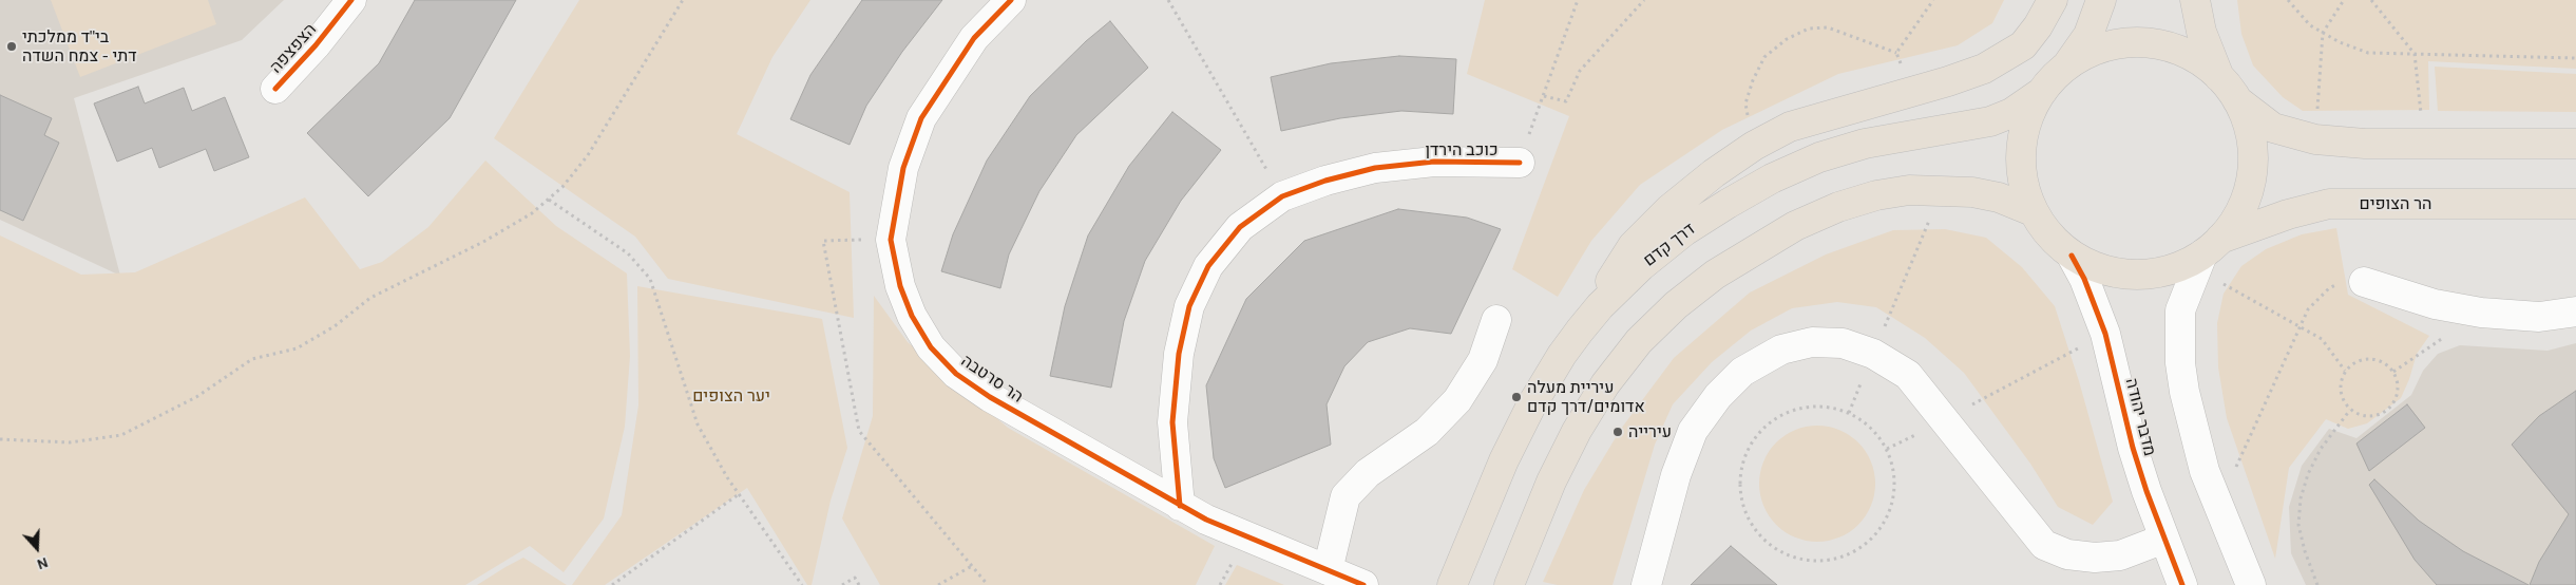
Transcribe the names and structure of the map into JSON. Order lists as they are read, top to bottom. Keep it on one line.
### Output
{"streets":{"main road":["הר הצופים","דרך קדם"],"street":["הצפצפה","כוכב הירדן","הר סרטבה","מדבר יהודה"]},"crossings":[["כוכב הירדן","הר סרטבה"],["הר הצופים","דרך קדם"],["הר הצופים","מדבר יהודה"]],"parks":["יער הצופים"],"places":["בי\"ד ממלכתי דתי - צמח השדה","עיריית מעלה אדומים/דרך קדם","עירייה"],"north":"bottom"}
